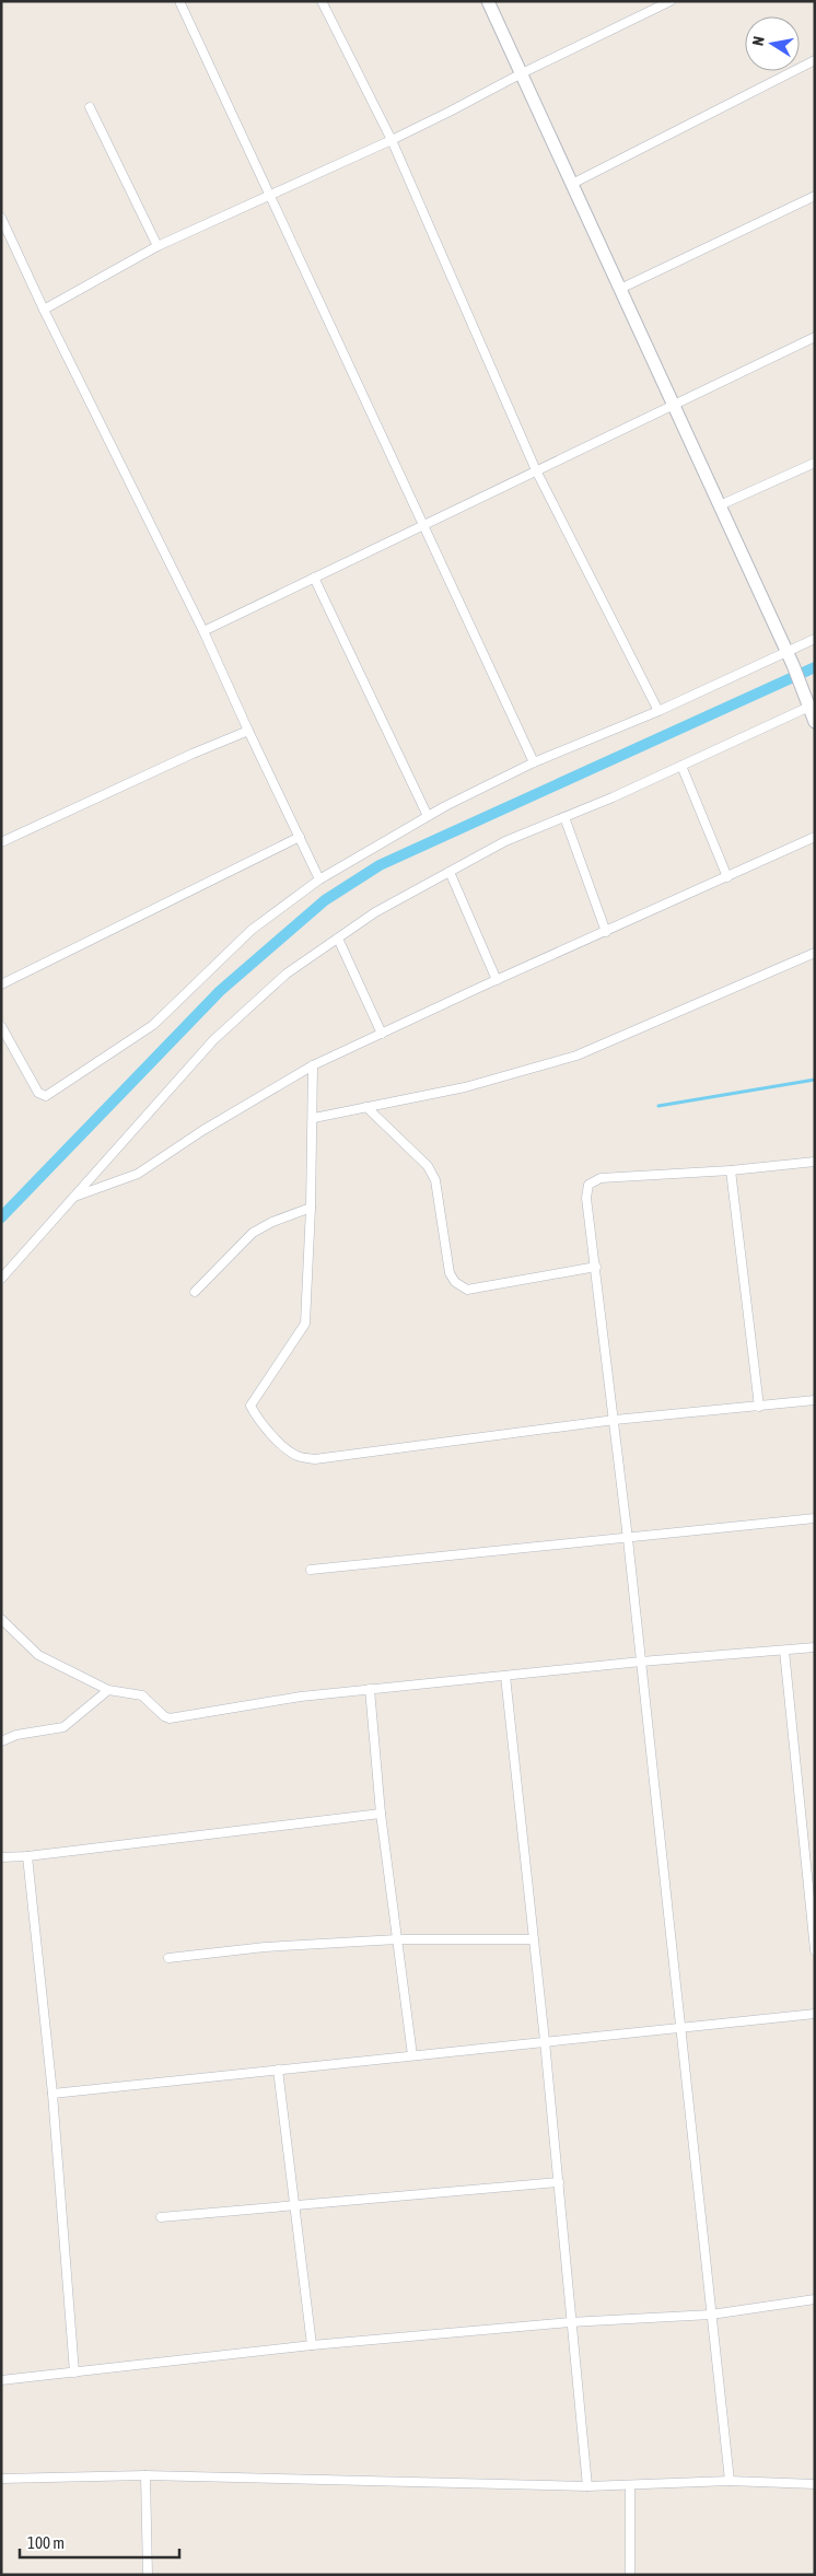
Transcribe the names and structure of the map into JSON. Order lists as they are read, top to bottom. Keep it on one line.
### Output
{"scale_bar":"100 m","north":"left"}
